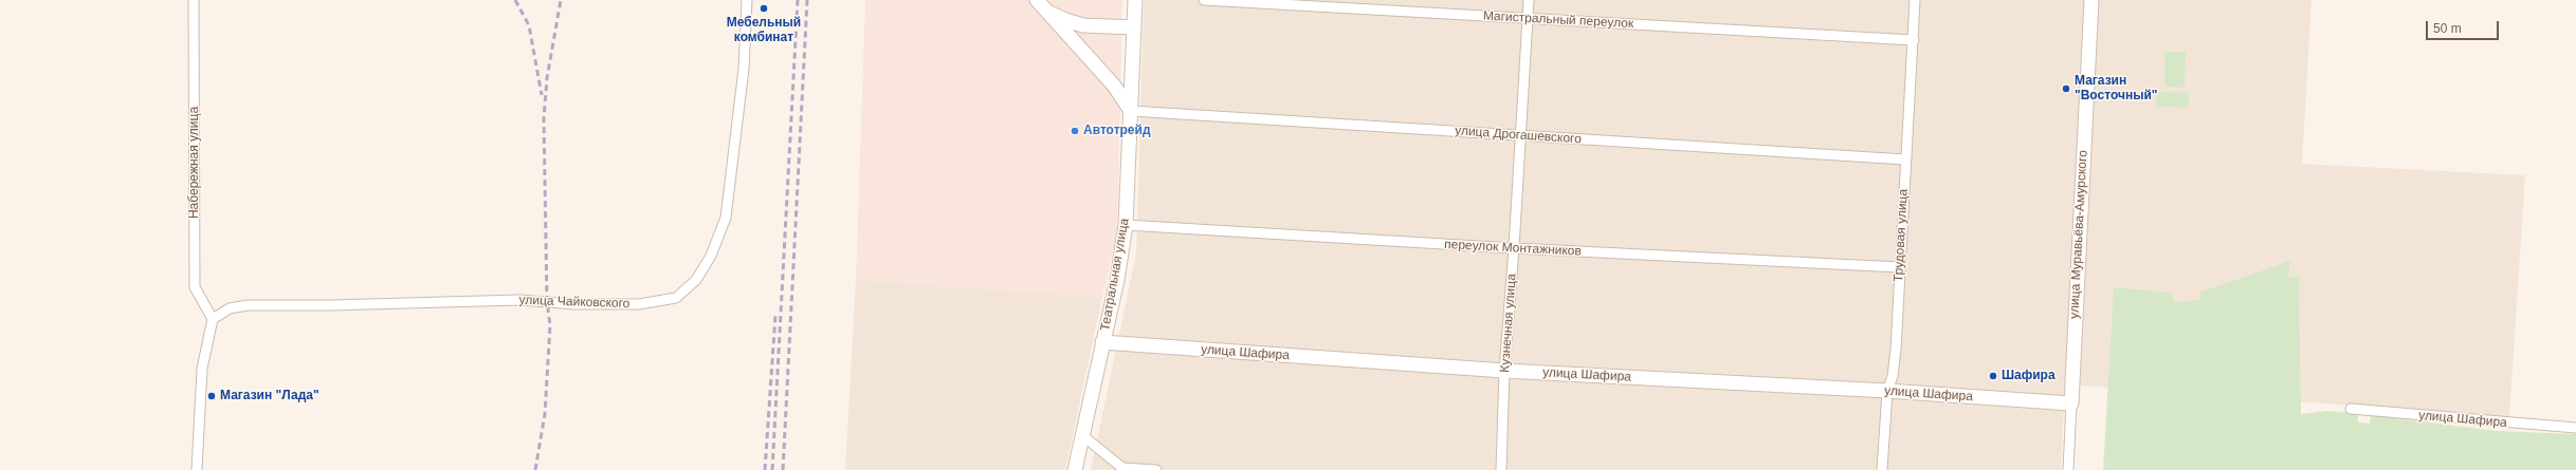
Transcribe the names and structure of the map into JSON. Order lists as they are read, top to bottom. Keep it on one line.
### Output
{"streets":{"street":["Магистральный переулок","улица Дрогашевского","Набережная улица","улица Муравьёва-Амурского","Трудовая улица","переулок Монтажников","Театральная улица","улица Чайковского","Кузнечная улица","улица Шафира"]},"crossings":[["Магистральный переулок","Трудовая улица"],["Магистральный переулок","Кузнечная улица"],["улица Дрогашевского","Трудовая улица"],["улица Дрогашевского","Театральная улица"],["улица Дрогашевского","Кузнечная улица"],["Набережная улица","улица Чайковского"],["улица Муравьёва-Амурского","улица Шафира"],["Трудовая улица","переулок Монтажников"],["Трудовая улица","улица Шафира"],["переулок Монтажников","Театральная улица"],["переулок Монтажников","Кузнечная улица"],["Театральная улица","улица Шафира"],["Кузнечная улица","улица Шафира"]],"places":["Мебельный комбинат","Магазин \"Восточный\"","Автотрейд","Шафира","Магазин \"Лада\""],"scale_bar":"50 m"}
